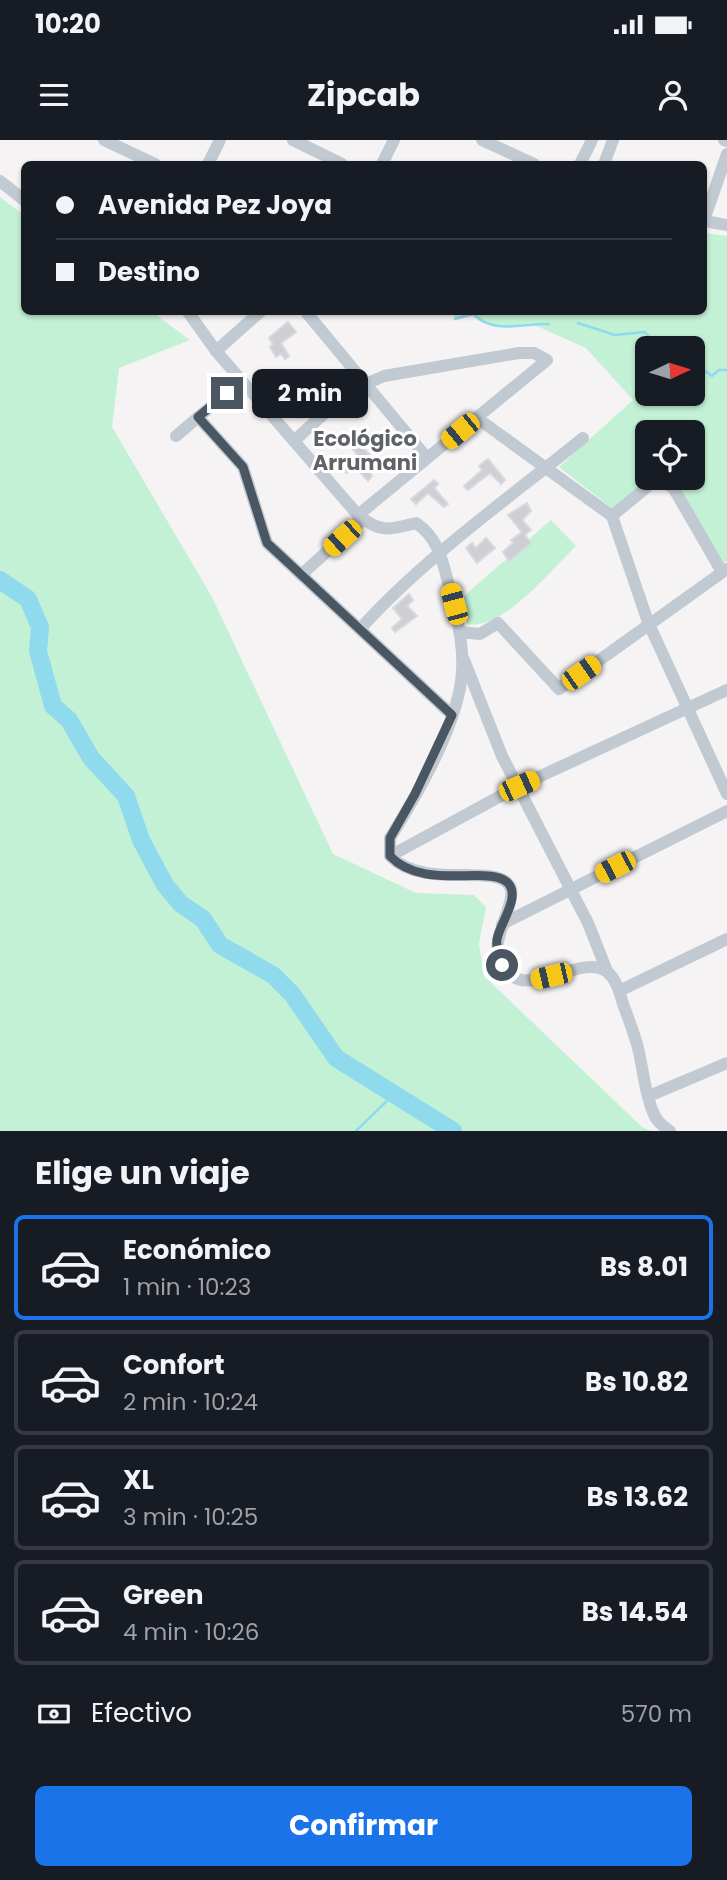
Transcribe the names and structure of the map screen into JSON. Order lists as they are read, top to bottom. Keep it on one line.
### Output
{"districts":["Ecológico Arrumani"],"north":"right","page":{"status":"10:20","header":"Zipcab","banner":["Avenida Pez Joya","Destino"],"bubble":"2 min","heading":"Elige un viaje","list":[{"name":"Económico","note":"1 min · 10:23","value":"Bs 8.01"},{"name":"Confort","note":"2 min · 10:24","value":"Bs 10.82"},{"name":"XL","note":"3 min · 10:25","value":"Bs 13.62"},{"name":"Green","note":"4 min · 10:26","value":"Bs 14.54"}],"pay":["Efectivo","570 m"],"buttons":"Confirmar"}}
